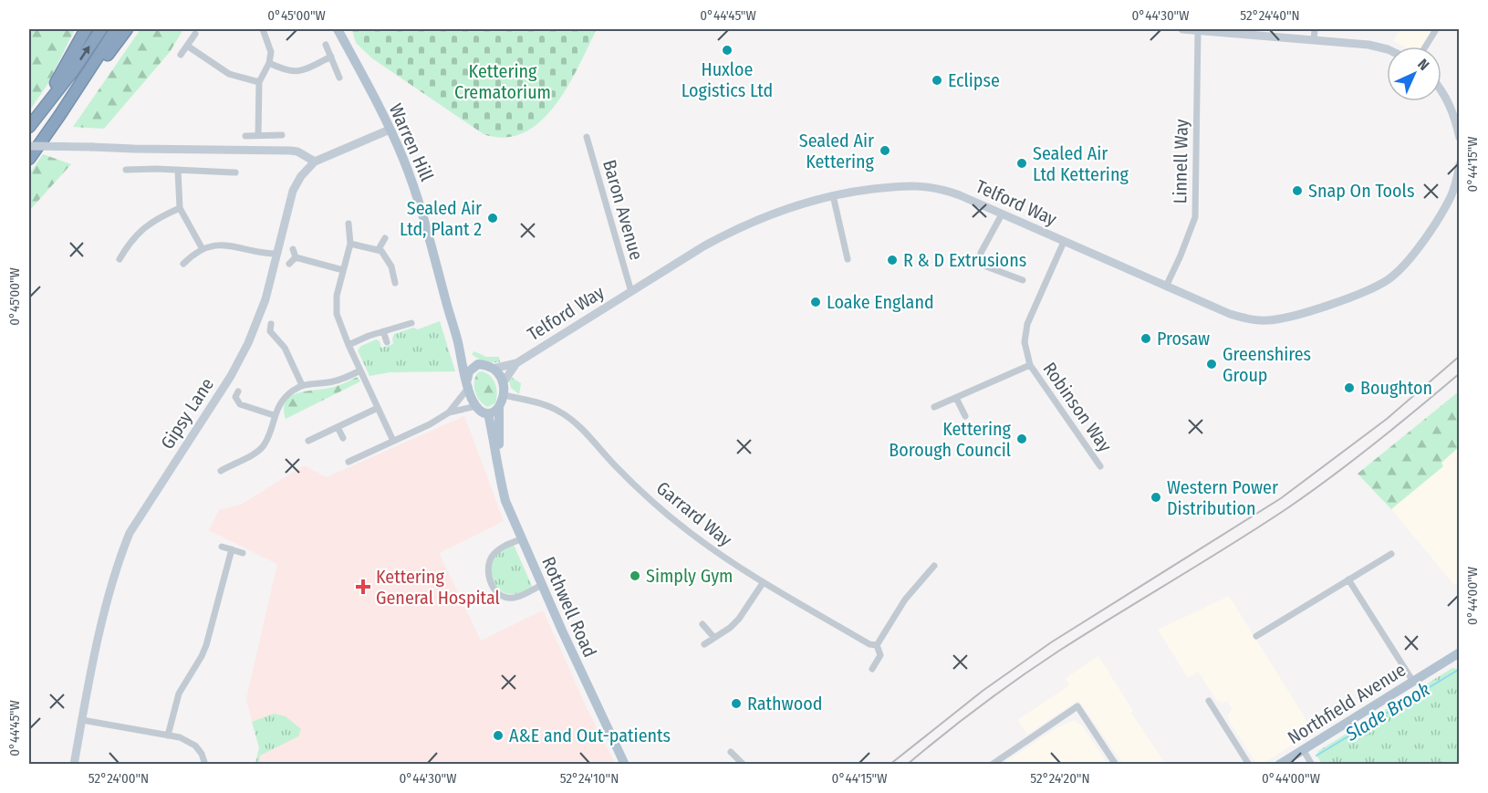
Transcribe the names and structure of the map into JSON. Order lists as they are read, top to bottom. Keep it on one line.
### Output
{"streets":{"main road":["Warren Hill","Rothwell Road","Northfield Avenue"],"street":["Linnell Way","Telford Way","Baron Avenue","Robinson Way","Gipsy Lane","Garrard Way"]},"crossings":[["Warren Hill","Telford Way"],["Warren Hill","Gipsy Lane"],["Warren Hill","Garrard Way"],["Warren Hill","Rothwell Road"],["Linnell Way","Telford Way"],["Telford Way","Baron Avenue"],["Telford Way","Robinson Way"],["Telford Way","Garrard Way"],["Telford Way","Rothwell Road"],["Garrard Way","Rothwell Road"]],"water":["Slade Brook"],"parks":["Kettering Crematorium"],"places":{"other":["Huxloe Logistics Ltd","Eclipse","Sealed Air Kettering","Sealed Air Ltd Kettering","Snap On Tools","Sealed Air Ltd, Plant 2","R & D Extrusions","Loake England","Prosaw","Greenshires Group","Boughton","Kettering Borough Council","Western Power Distribution","Simply Gym","Rathwood","A&E and Out-patients"],"health":["Kettering General Hospital"]},"north":"top right","coordinates":["0°45'00\"W","0°44'45\"W","0°44'30\"W","52°24'40\"N","0°44'15\"W","0°44'00\"W","52°24'00\"N","52°24'10\"N","52°24'20\"N"]}
